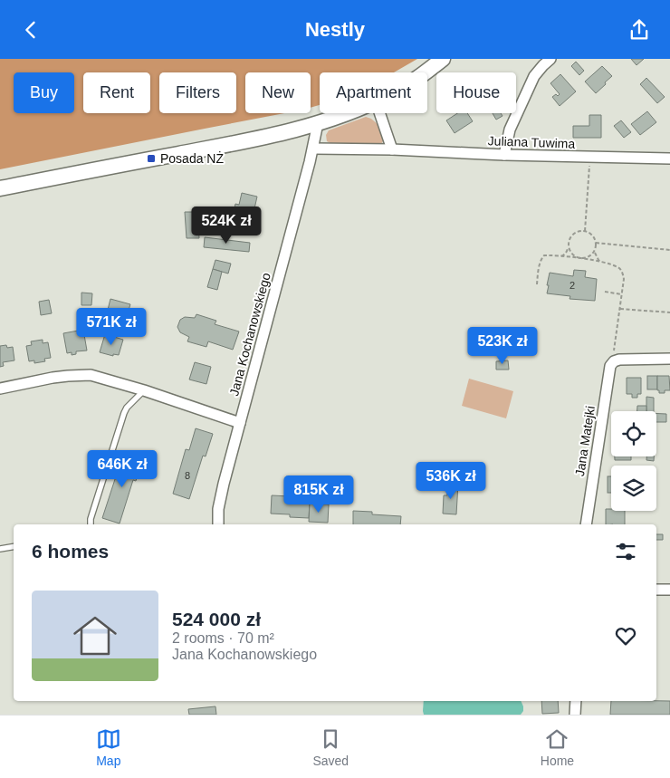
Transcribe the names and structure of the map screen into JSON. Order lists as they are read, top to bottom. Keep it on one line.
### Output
{"streets":{"street":["Juliana Tuwima","Jana Kochanowskiego","Jana Matejki"]},"crossings":[["Juliana Tuwima","Jana Kochanowskiego"]],"places":{"transit":["Posada NŻ"]},"house_numbers":["2","8"],"page":{"header":"Nestly","chip":["Buy","Rent","Filters","New","Apartment","House"],"price":["524K zł","571K zł","523K zł","646K zł","536K zł","815K zł"],"heading":"6 homes","list":[{"name":"524 000 zł","note":"2 rooms · 70 m² · Jana Kochanowskiego"}],"tabs":["Map","Saved","Home"]}}
